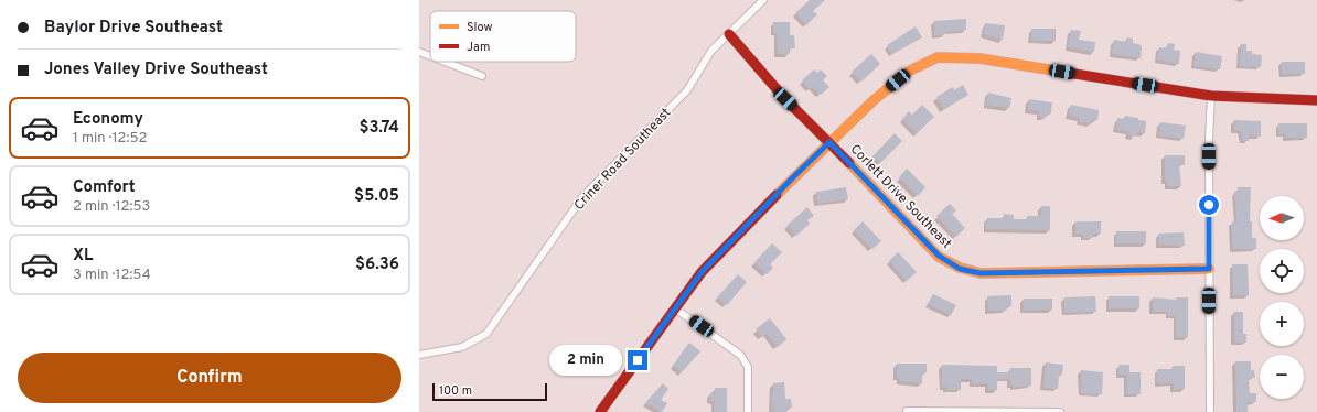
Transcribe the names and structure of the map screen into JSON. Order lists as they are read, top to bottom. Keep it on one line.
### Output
{"streets":{"street":["Criner Road Southeast","Corlett Drive Southeast"]},"crossings":[["Criner Road Southeast","Corlett Drive Southeast"]],"legend":["Slow","Jam"],"scale_bar":"100 m","north":"left","page":{"banner":["Baylor Drive Southeast","Jones Valley Drive Southeast"],"list":[{"name":"Economy","note":"1 min · 12:52","value":"$3.74"},{"name":"Comfort","note":"2 min · 12:53","value":"$5.05"},{"name":"XL","note":"3 min · 12:54","value":"$6.36"}],"map_buttons":["+","−"],"buttons":"Confirm","bubble":"2 min","scale":"100 m"}}
